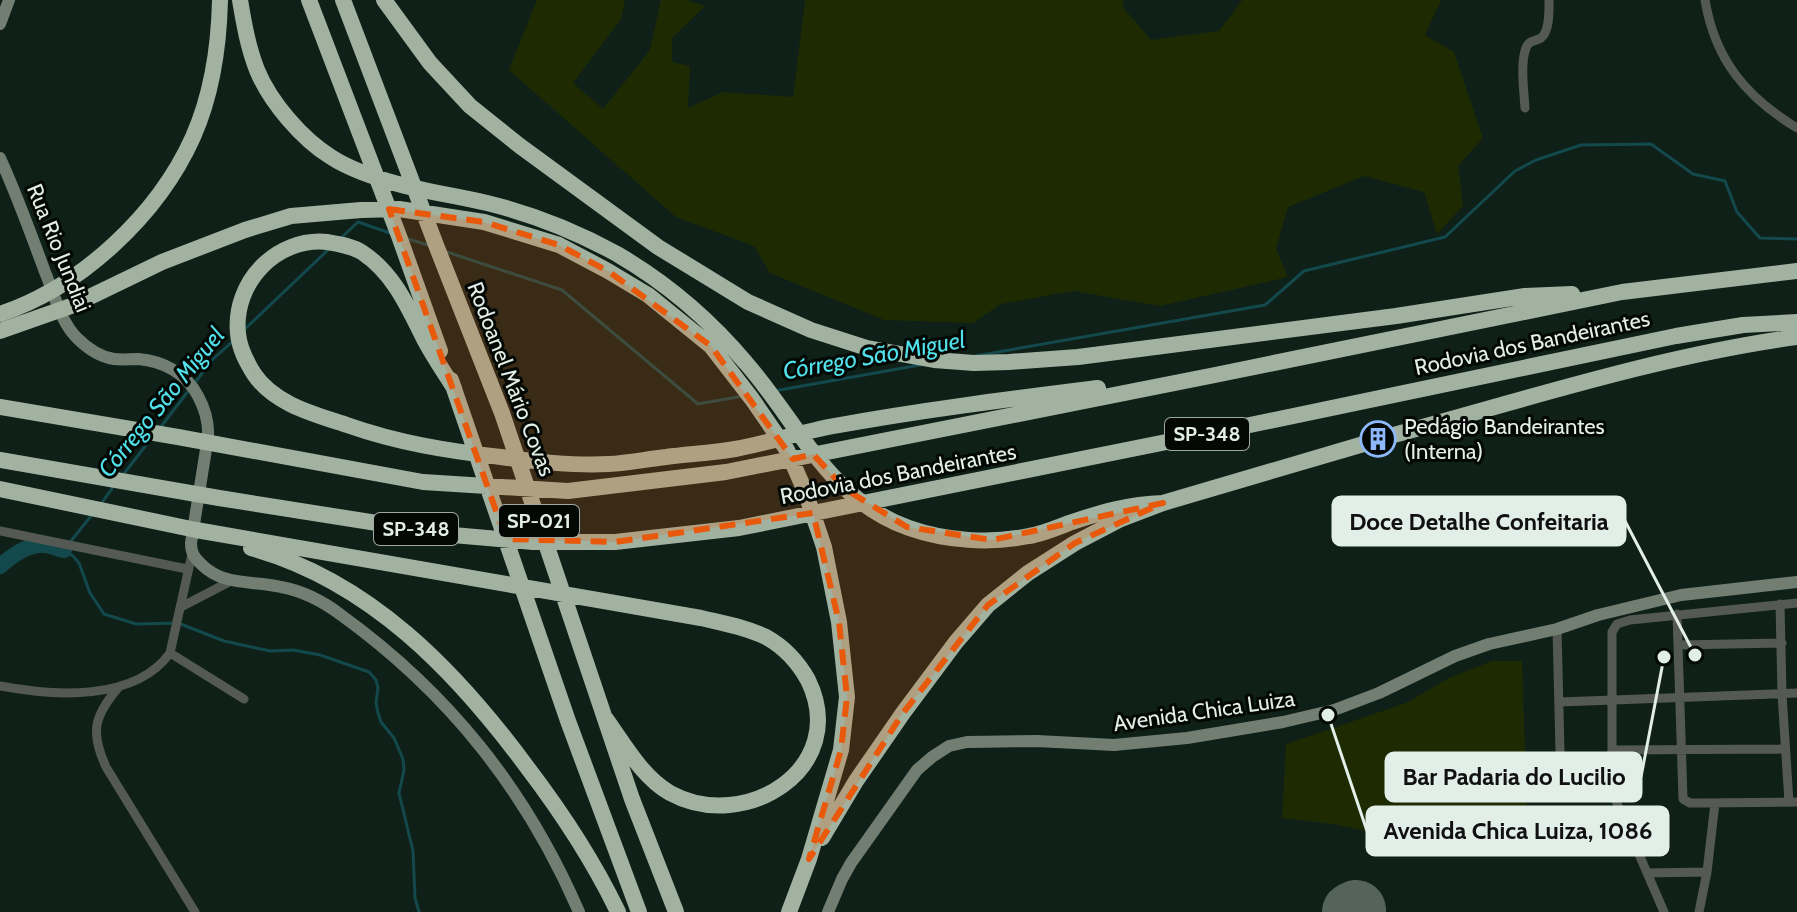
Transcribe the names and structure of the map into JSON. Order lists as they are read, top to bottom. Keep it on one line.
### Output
{"streets":{"highway":["Rodovia dos Bandeirantes","Rodoanel Mário Covas","SP-348","SP-021"],"main road":["Rua Rio Jundiai","Avenida Chica Luiza"]},"water":["Córrego São Miguel"],"places":{"building":["Pedágio Bandeirantes (Interna)"],"other":["Doce Detalhe Confeitaria","Bar Padaria do Lucilio","Avenida Chica Luiza, 1086"]}}
